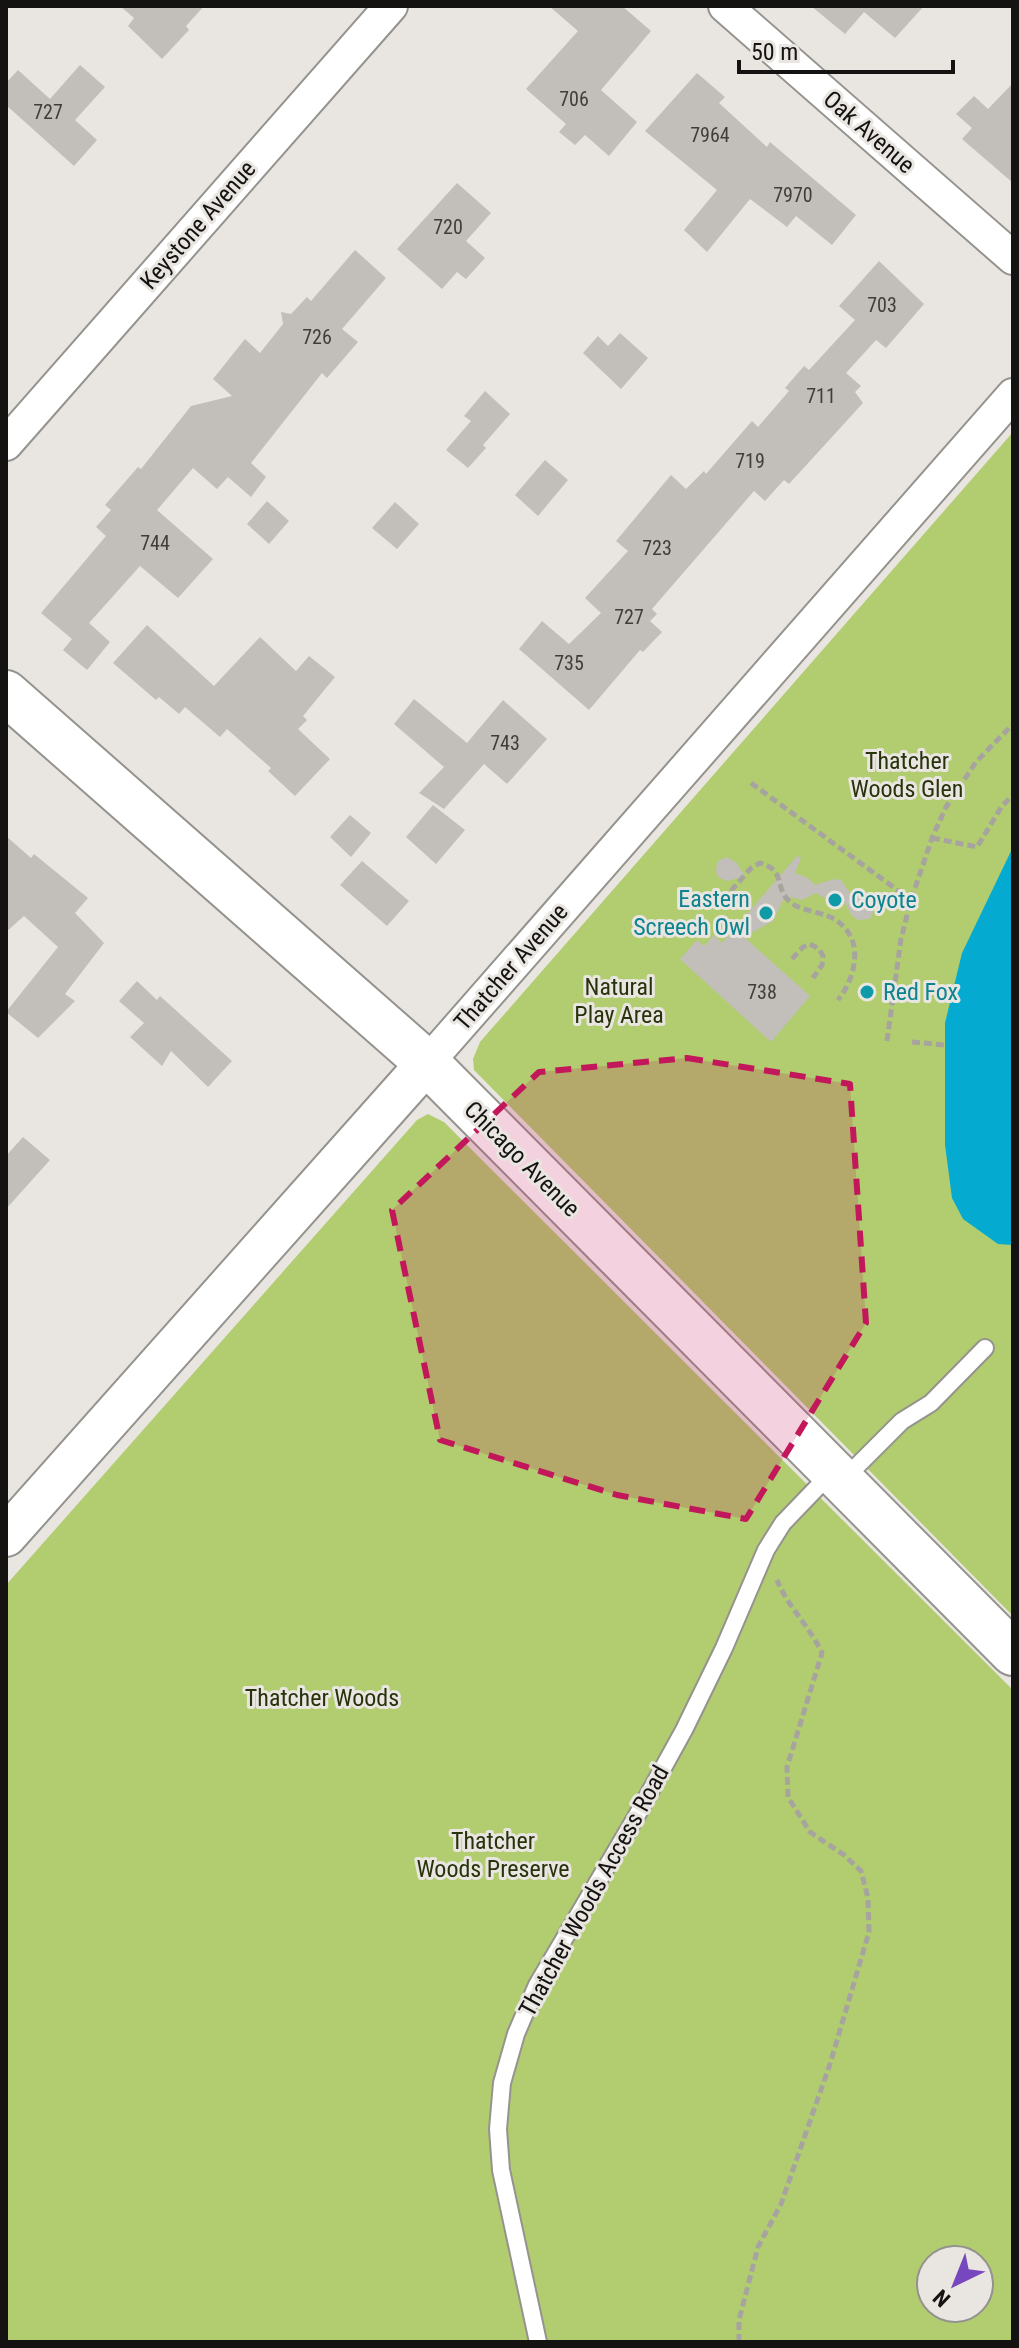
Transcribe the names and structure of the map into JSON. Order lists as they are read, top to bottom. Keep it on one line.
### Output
{"streets":{"main road":["Chicago Avenue"],"street":["Oak Avenue","Keystone Avenue","Thatcher Avenue"],"lane":["Thatcher Woods Access Road"]},"crossings":[["Thatcher Avenue","Chicago Avenue"],["Chicago Avenue","Thatcher Woods Access Road"]],"parks":["Thatcher Woods Glen","Natural Play Area","Thatcher Woods","Thatcher Woods Preserve"],"places":["Coyote","Eastern Screech Owl","Red Fox"],"house_numbers":["706","727","7964","7970","720","703","726","711","719","744","723","727","735","743","738"],"scale_bar":"50 m","north":"bottom left"}
